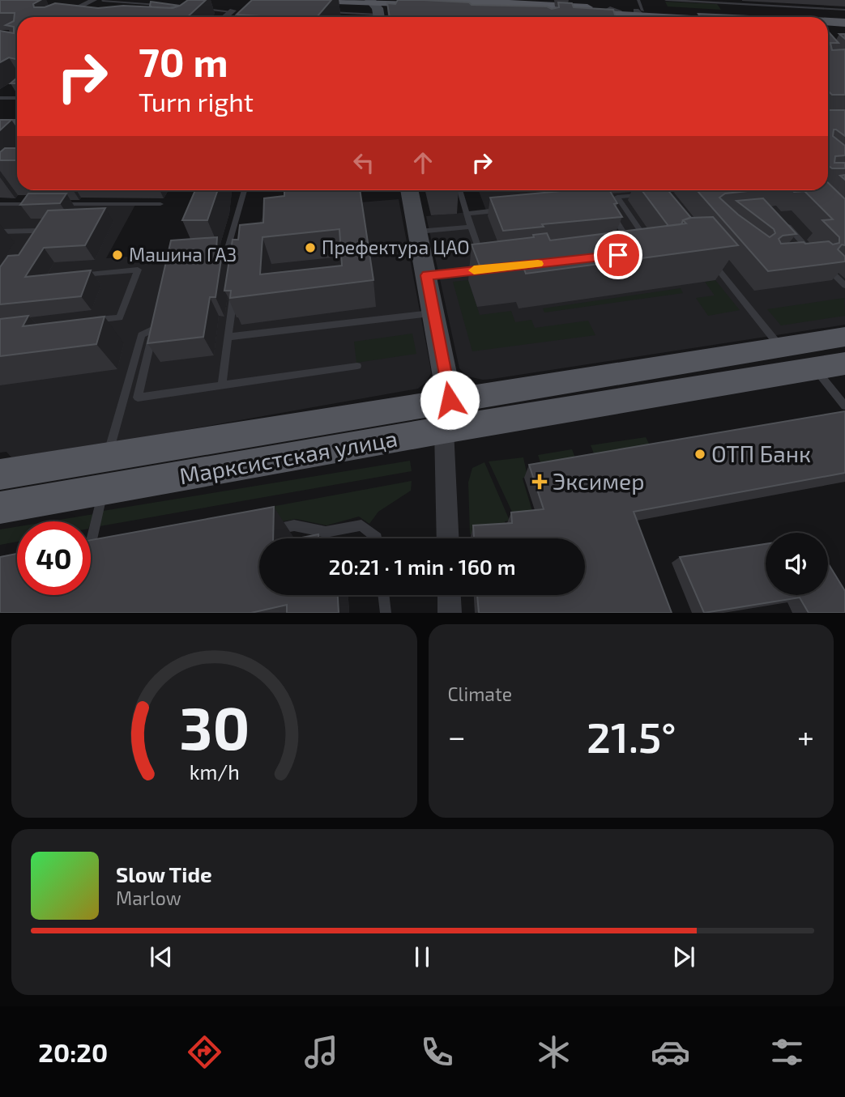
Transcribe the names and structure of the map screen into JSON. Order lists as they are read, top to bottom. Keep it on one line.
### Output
{"streets":{"main road":["Марксистская улица"]},"places":{"other":["Префектура ЦАО","Машина ГАЗ","ОТП Банк"],"health":["Эксимер"]},"page":{"turn":["70 m","Turn right"],"limit":"40","trip":"20:21 · 1 min · 160 m","tile":"Climate","heat":["−","21.5°","+"],"song":["Slow Tide","Marlow"],"tabs":"20:20","gauge":["30","km/h"]}}
